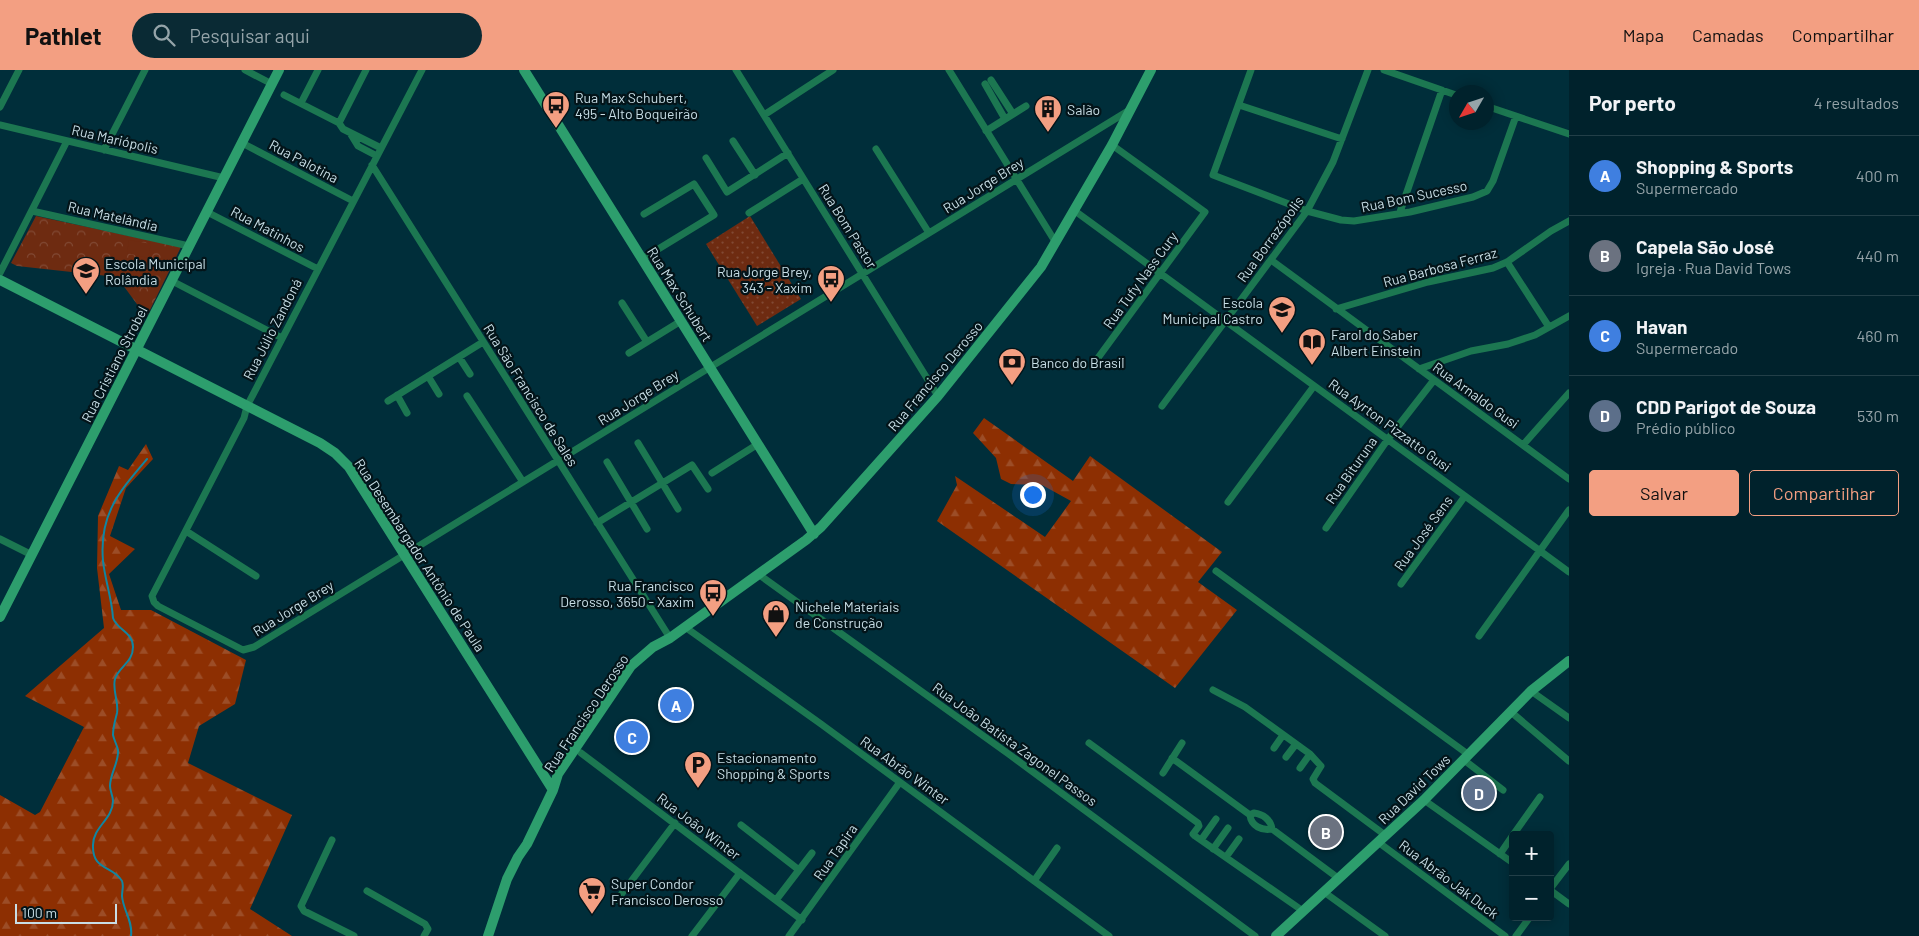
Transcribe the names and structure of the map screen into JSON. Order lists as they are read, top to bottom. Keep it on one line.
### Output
{"streets":{"main road":["Rua Max Schubert","Rua Cristiano Strobel","Rua Francisco Derosso","Rua Desembargador Antônio de Paula","Rua David Tows"],"street":["Rua Mariópolis","Rua Palotina","Rua Jorge Brey","Rua Bom Sucesso","Rua Matelândia","Rua Bom Pastor","Rua Matinhos","Rua Borrazópolis","Rua Barbosa Ferraz","Rua Tufy Nass Cury","Rua Júlio Zandoná","Rua São Francisco de Sales","Rua Arnaldo Gusi","Rua Ayrton Pizzatto Gusi","Rua Bituruna","Rua José Sens","Rua João Batista Zagonel Passos","Rua Abrão Winter","Rua João Winter","Rua Tapira","Rua Abrão Jak Duck"]},"crossings":[["Rua Mariópolis","Rua Cristiano Strobel"],["Rua Palotina","Rua Júlio Zandoná"],["Rua Palotina","Rua Cristiano Strobel"],["Rua Jorge Brey","Rua Bom Pastor"],["Rua Jorge Brey","Rua Max Schubert"],["Rua Jorge Brey","Rua Júlio Zandoná"],["Rua Jorge Brey","Rua Francisco Derosso"],["Rua Jorge Brey","Rua São Francisco de Sales"],["Rua Jorge Brey","Rua Desembargador Antônio de Paula"],["Rua Bom Sucesso","Rua Borrazópolis"],["Rua Matelândia","Rua Cristiano Strobel"],["Rua Bom Pastor","Rua Francisco Derosso"],["Rua Matinhos","Rua Júlio Zandoná"],["Rua Matinhos","Rua Cristiano Strobel"],["Rua Borrazópolis","Rua Arnaldo Gusi"],["Rua Borrazópolis","Rua Ayrton Pizzatto Gusi"],["Rua Barbosa Ferraz","Rua Arnaldo Gusi"],["Rua Tufy Nass Cury","Rua Francisco Derosso"],["Rua Tufy Nass Cury","Rua Ayrton Pizzatto Gusi"],["Rua Max Schubert","Rua Francisco Derosso"],["Rua Júlio Zandoná","Rua São Francisco de Sales"],["Rua Júlio Zandoná","Rua Desembargador Antônio de Paula"],["Rua Cristiano Strobel","Rua Desembargador Antônio de Paula"],["Rua Francisco Derosso","Rua São Francisco de Sales"],["Rua Francisco Derosso","Rua Ayrton Pizzatto Gusi"],["Rua Francisco Derosso","Rua Desembargador Antônio de Paula"],["Rua Francisco Derosso","Rua João Batista Zagonel Passos"],["Rua Francisco Derosso","Rua Abrão Winter"],["Rua Francisco Derosso","Rua João Winter"],["Rua Arnaldo Gusi","Rua Bituruna"],["Rua Ayrton Pizzatto Gusi","Rua Bituruna"],["Rua Ayrton Pizzatto Gusi","Rua José Sens"],["Rua Abrão Winter","Rua Tapira"],["Rua David Tows","Rua Abrão Jak Duck"],["Rua João Winter","Rua Tapira"]],"places":{"bus stop":["Rua Max Schubert, 495 - Alto Boqueirão","Rua Jorge Brey, 343 - Xaxim","Rua Francisco Derosso, 3650 - Xaxim"],"building":["Salão"],"school or university":["Escola Municipal Rolândia","Escola Municipal Castro"],"library":["Farol do Saber Albert Einstein"],"bank":["Banco do Brasil"],"shop":["Nichele Materiais de Construção"],"parking":["Estacionamento Shopping & Sports"],"supermarket":["Super Condor Francisco Derosso"]},"scale_bar":"100 m","north":"bottom left","page":{"header":"Pathlet","search":"Pesquisar aqui","nav":["Mapa","Camadas","Compartilhar"],"heading":["Por perto","4 resultados"],"list":[{"mark":"A","name":"Shopping & Sports","note":"Supermercado","value":"400 m"},{"mark":"B","name":"Capela São José","note":"Igreja · Rua David Tows","value":"440 m"},{"mark":"C","name":"Havan","note":"Supermercado","value":"460 m"},{"mark":"D","name":"CDD Parigot de Souza","note":"Prédio público","value":"530 m"}],"buttons":["Salvar","Compartilhar"],"pins":["A","C","D","B"],"map_buttons":["+","−"],"scale":"100 m"}}
